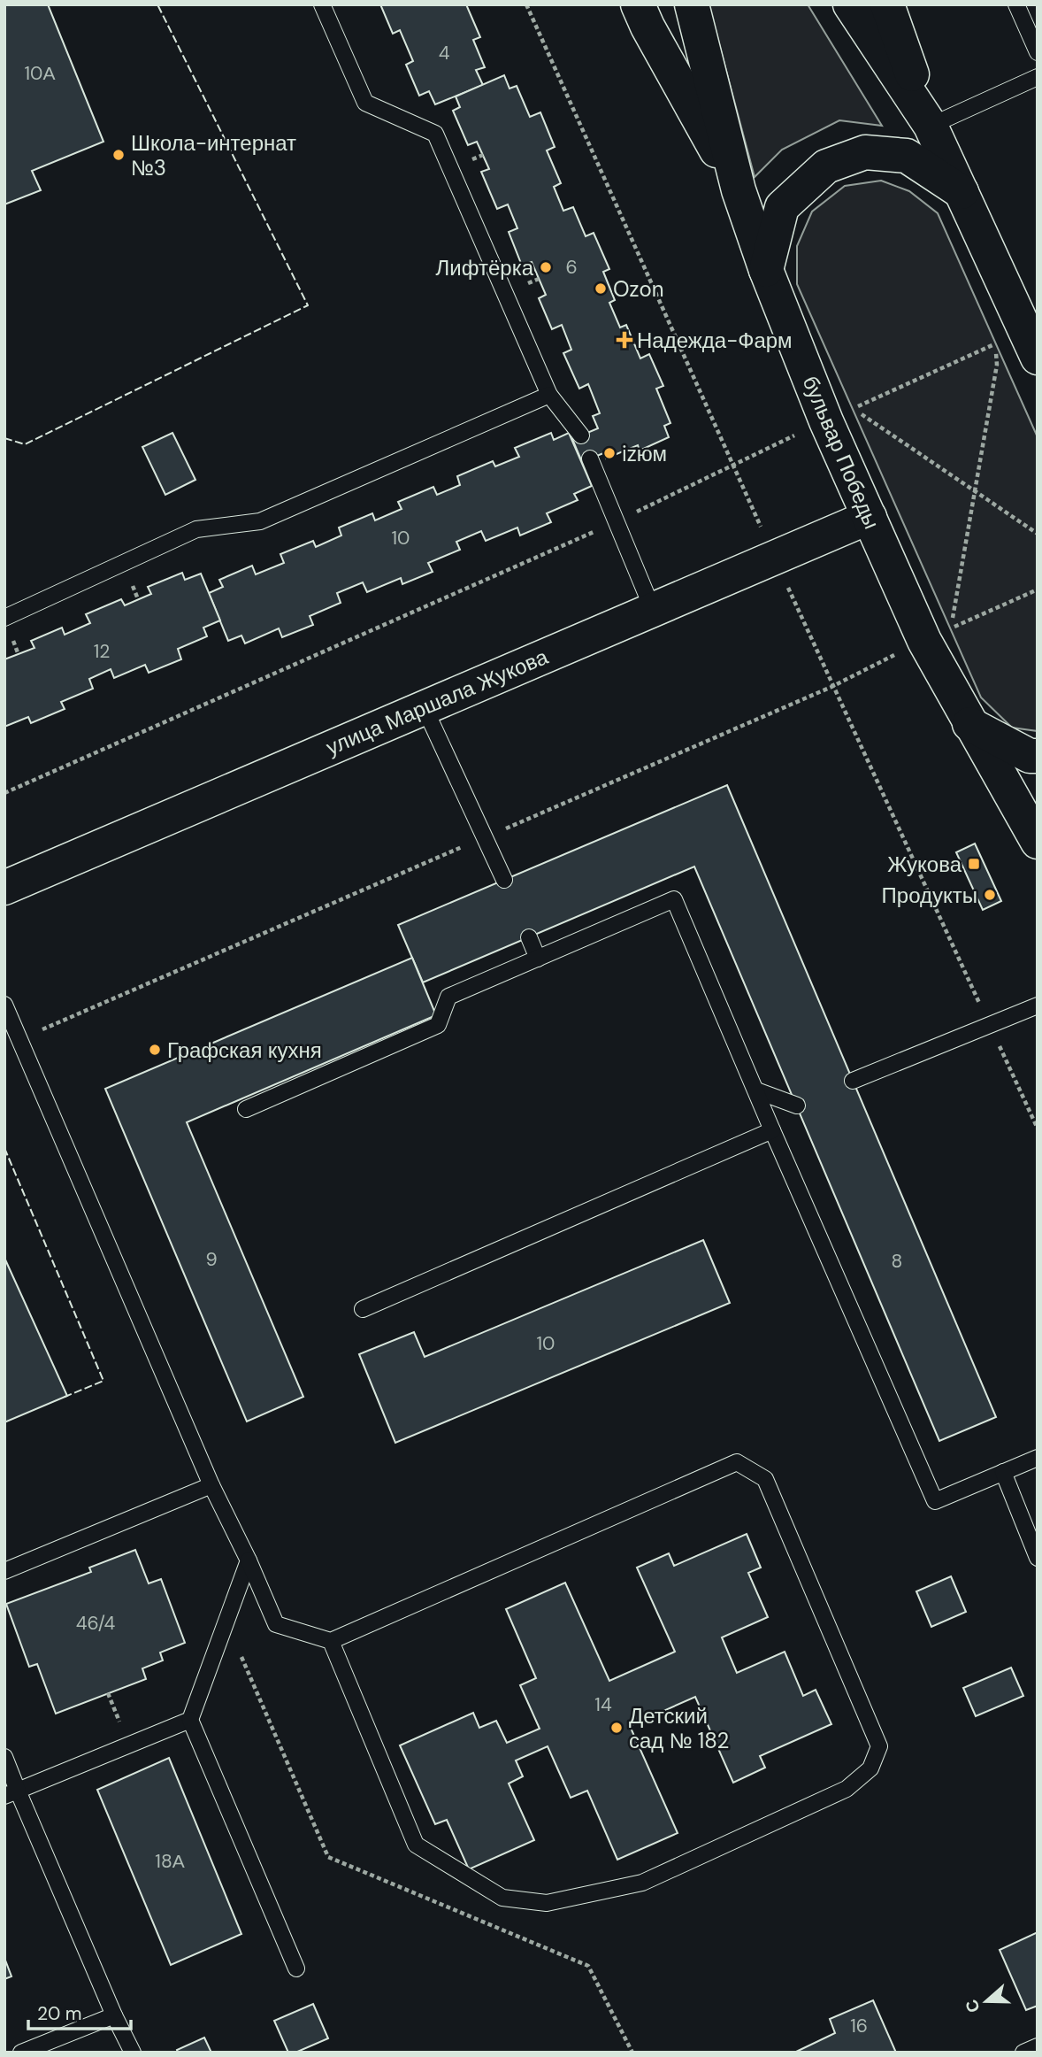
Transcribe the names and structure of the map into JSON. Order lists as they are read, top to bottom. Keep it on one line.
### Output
{"streets":{"main road":["бульвар Победы","улица Маршала Жукова"]},"crossings":[["бульвар Победы","улица Маршала Жукова"]],"places":{"other":["Школа-интернат №3","Лифтёрка","Ozon","izюм","Продукты","Графская кухня","Детский сад № 182"],"health":["Надежда-Фарм"],"transit":["Жукова"]},"house_numbers":["4","10А","6","10","12","9","8","10","46/4","14","18А","16"],"scale_bar":"20 m","north":"left"}
